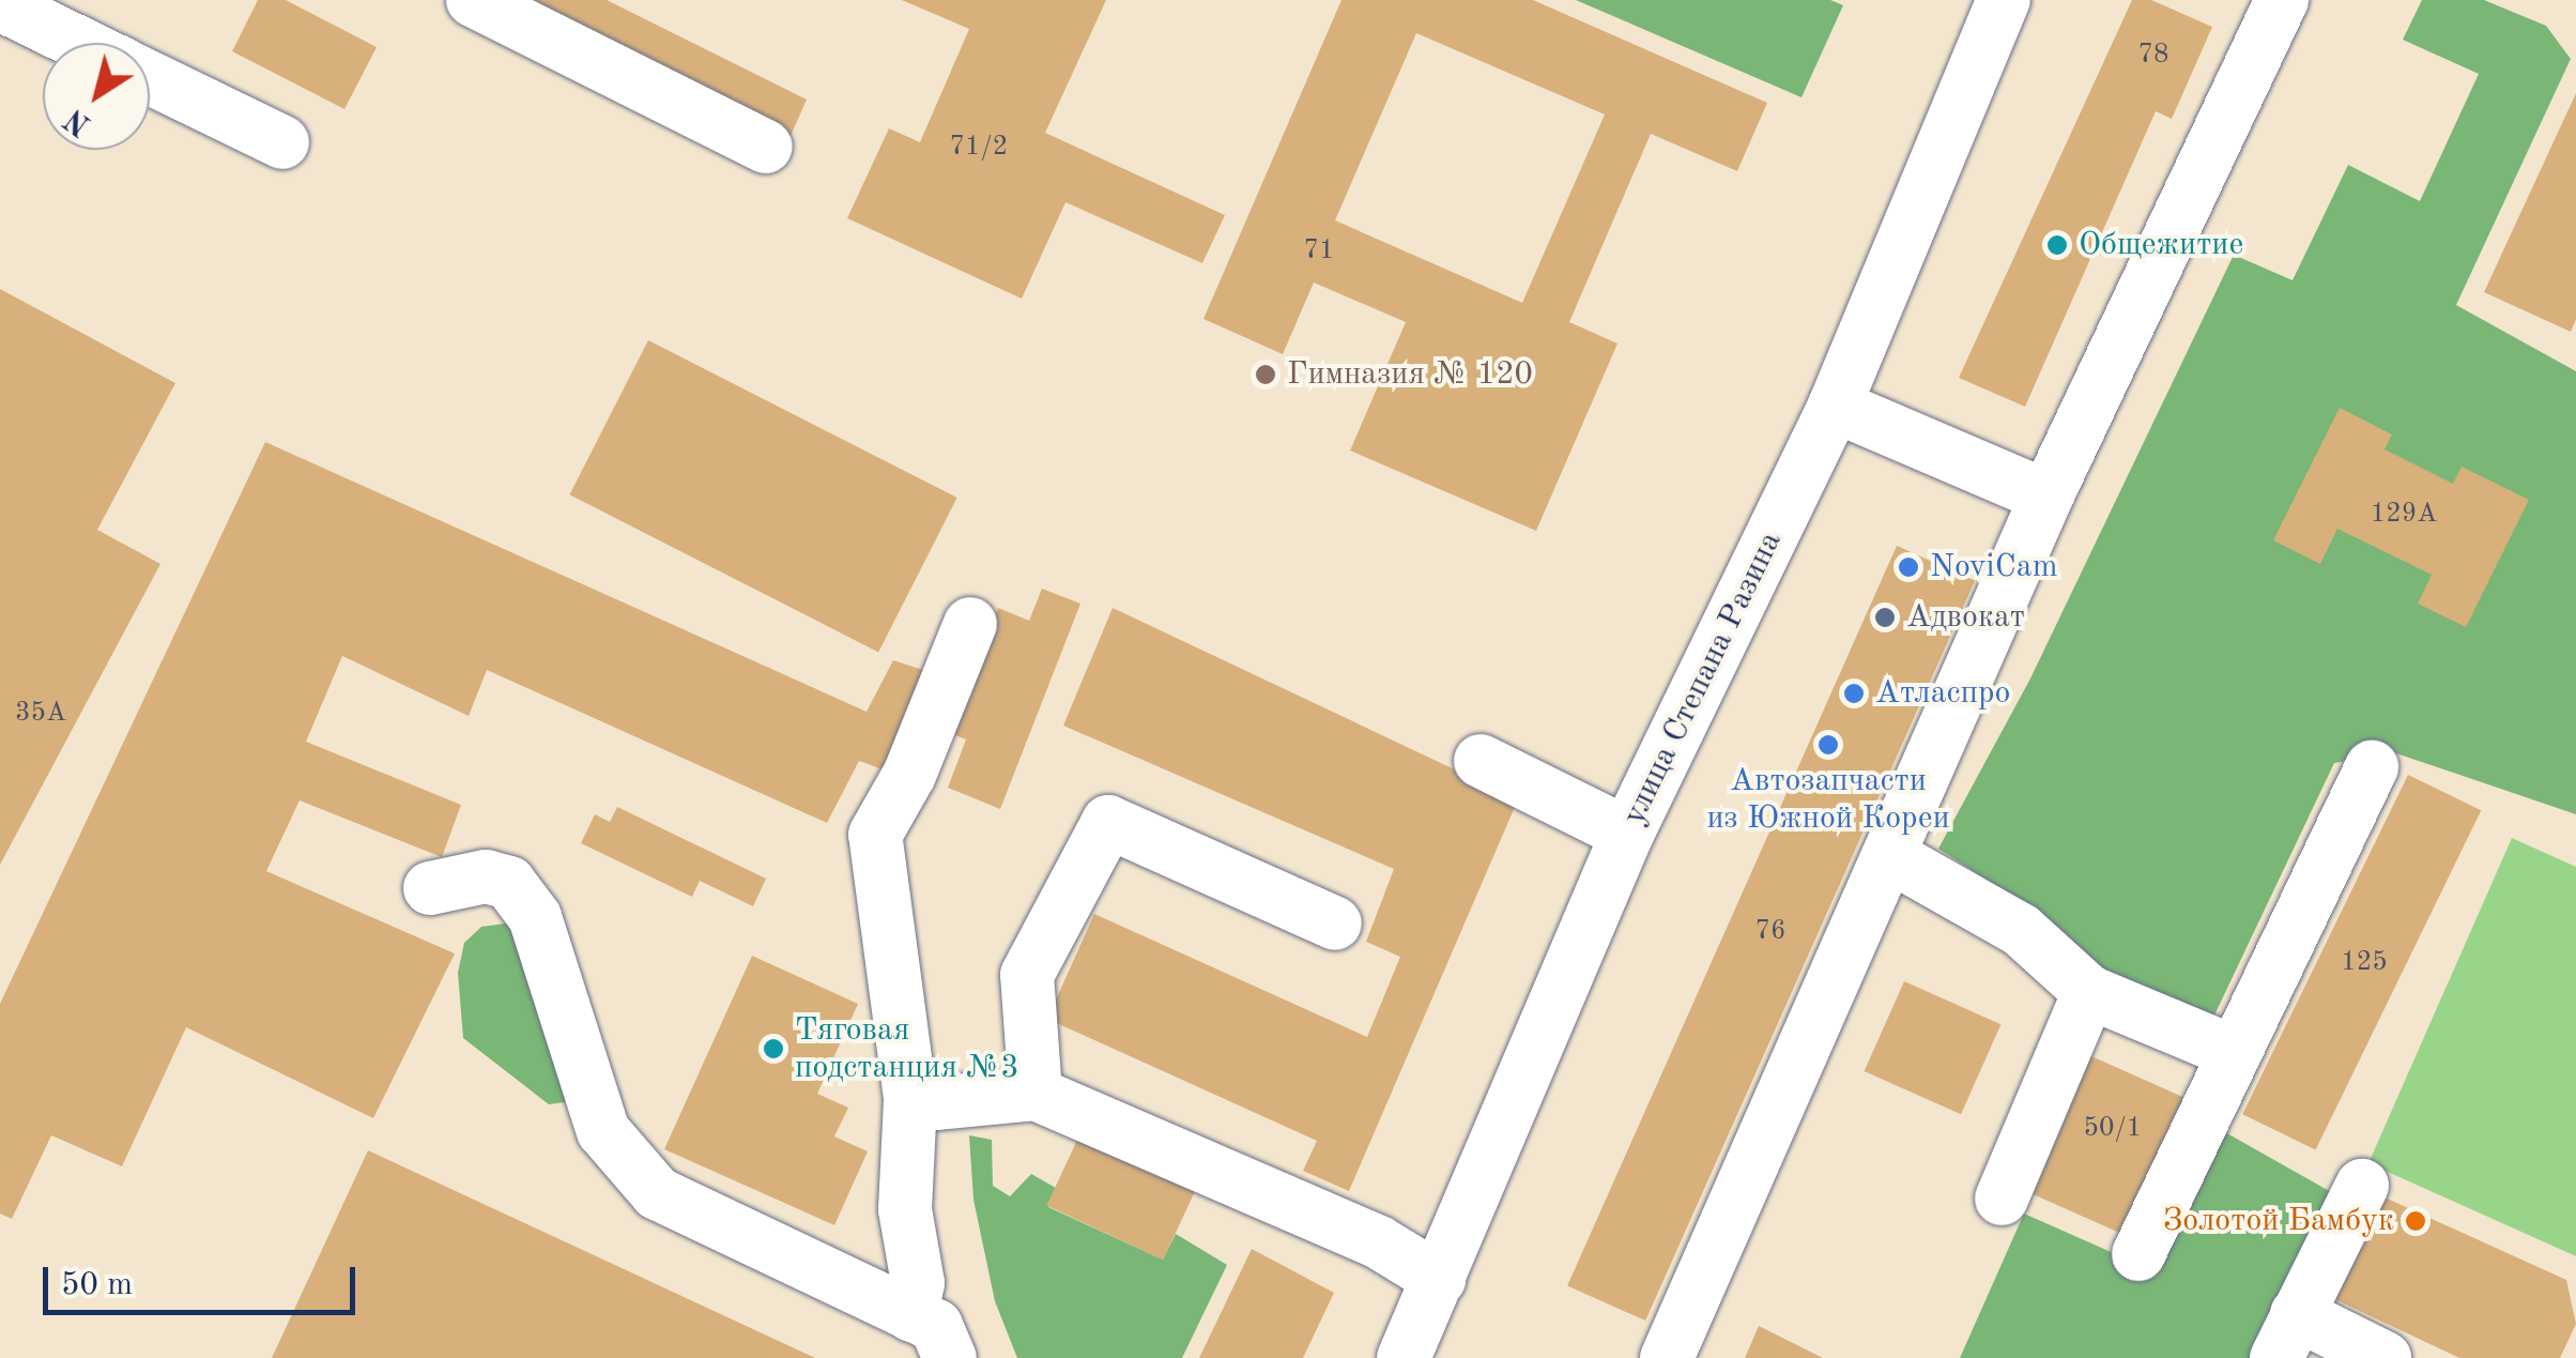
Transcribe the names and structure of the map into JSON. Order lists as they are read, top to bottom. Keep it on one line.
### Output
{"streets":{"street":["улица Степана Разина"]},"places":["Общежитие","Гимназия № 120","NoviСam","Адвокат","Атласпро","Автозапчасти из Южной Кореи","Тяговая подстанция №3","Золотой Бамбук"],"house_numbers":["78","71/2","71","129А","35А","76","125","50/1"],"scale_bar":"50 m","north":"bottom left"}
